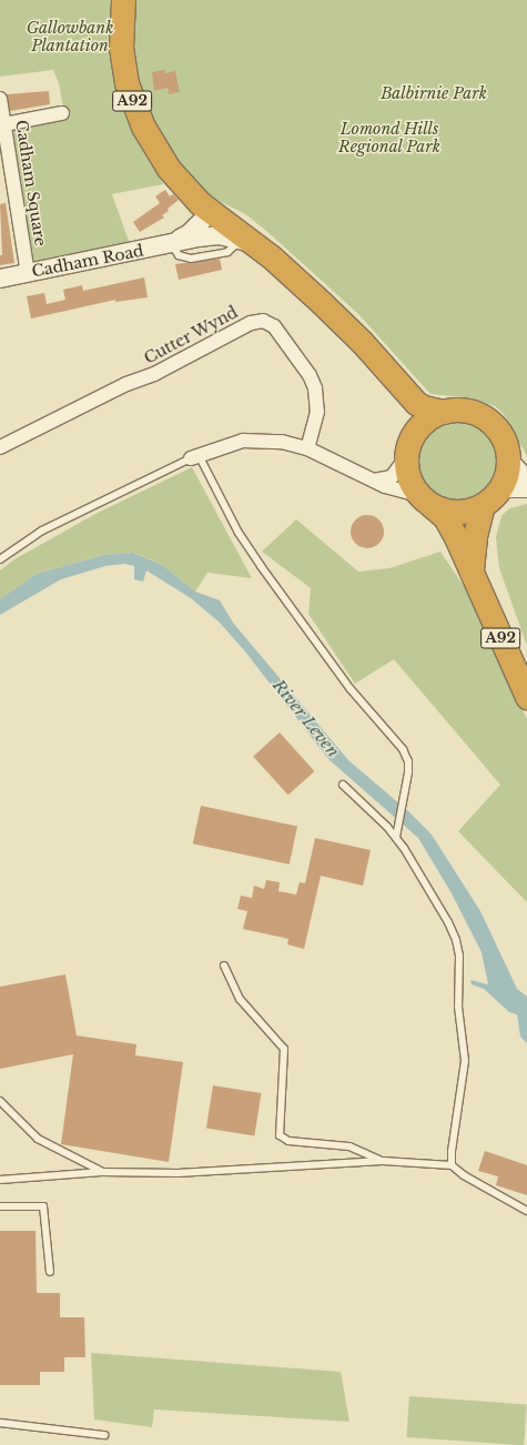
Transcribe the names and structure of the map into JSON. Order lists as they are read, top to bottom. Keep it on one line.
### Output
{"streets":{"highway":["A92"],"street":["Cadham Square","Cadham Road","Cutter Wynd"]},"crossings":[["A92","Cadham Road"],["Cadham Square","Cadham Road"]],"water":["River Leven"],"parks":["Gallowbank Plantation","Balbirnie Park","Lomond Hills Regional Park"]}
